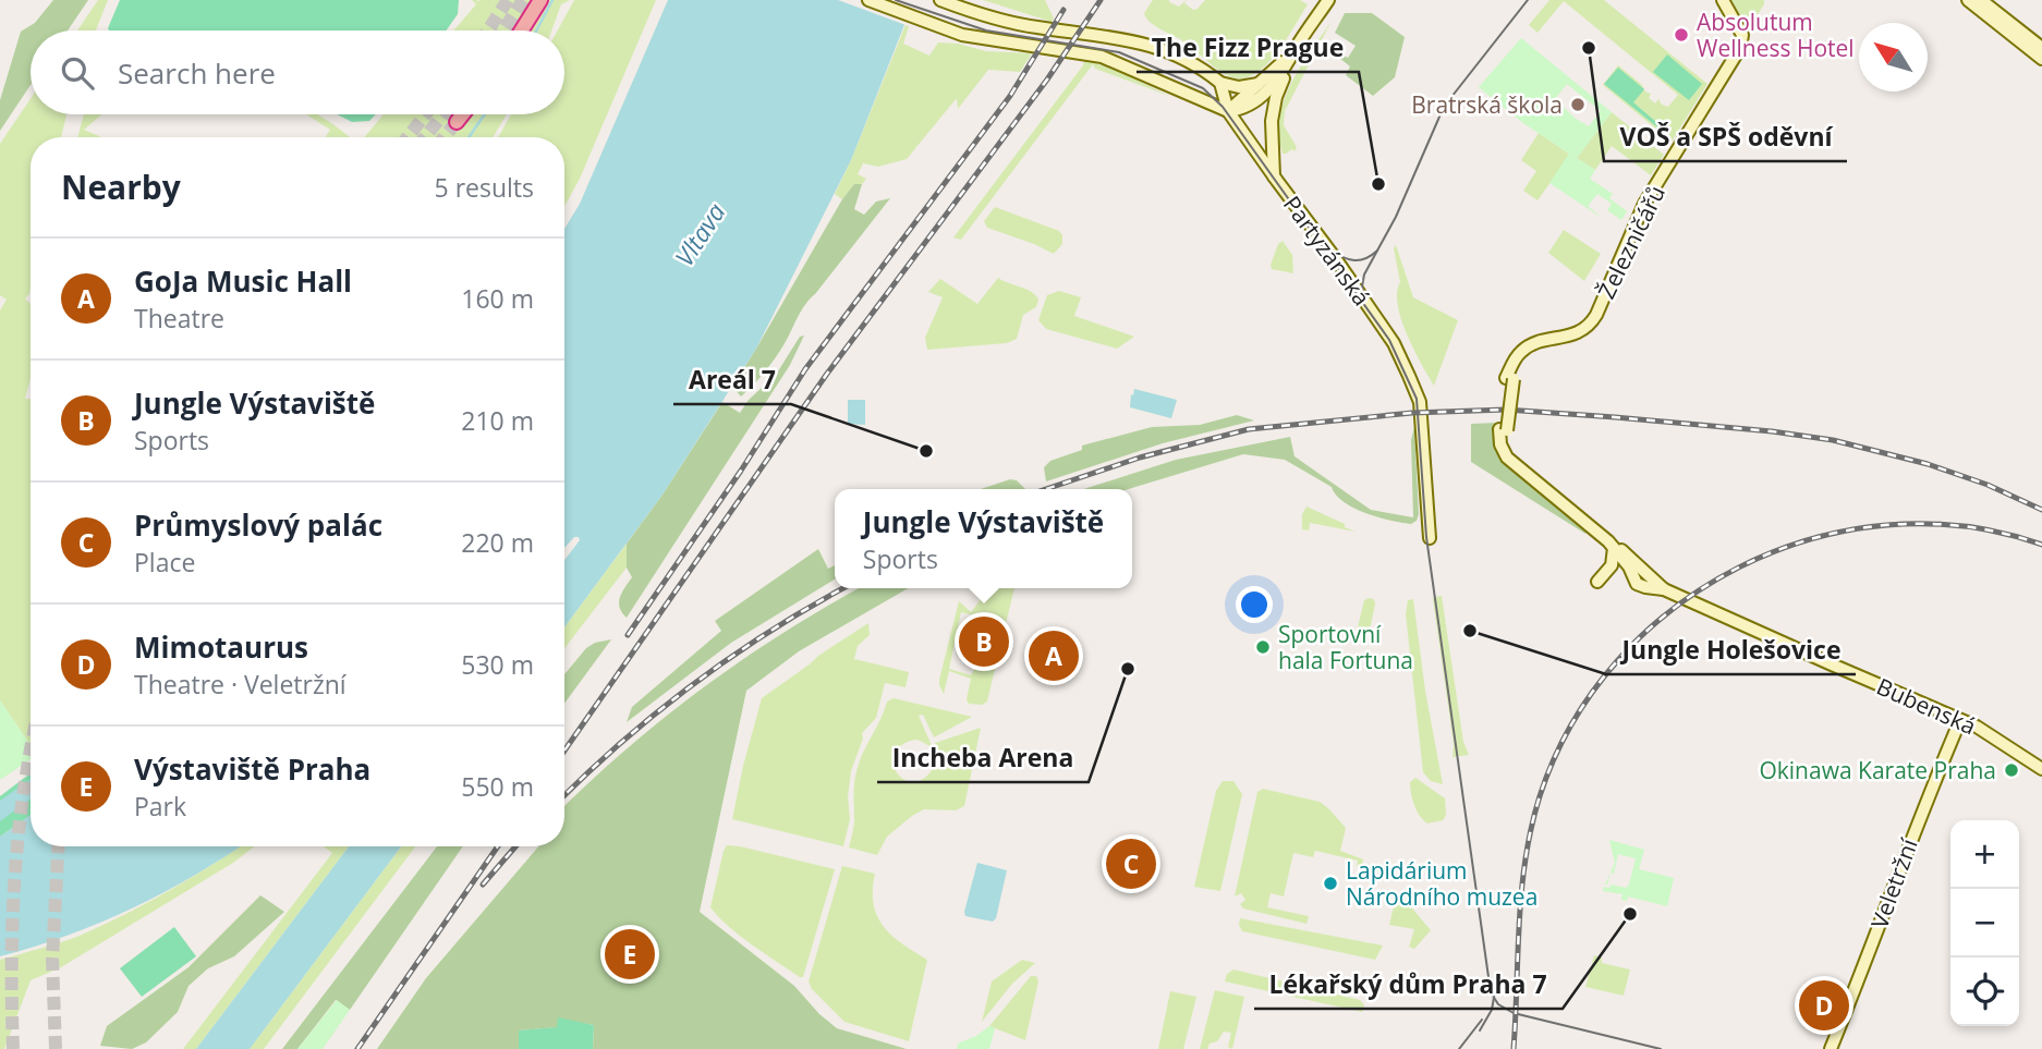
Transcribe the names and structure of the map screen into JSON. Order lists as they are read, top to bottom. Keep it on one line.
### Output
{"streets":{"main road":["Železničářů","Partyzánská","Bubenská","Veletržní"]},"crossings":[["Železničářů","Bubenská"],["Bubenská","Veletržní"]],"water":["Vltava"],"places":["Absolutum Wellness Hotel","VOŠ a SPŠ oděvní","Bratrská škola","The Fizz Prague","Areál 7","Jungle Holešovice","Sportovní hala Fortuna","Incheba Arena","Okinawa Karate Praha","Lapidárium Národního muzea","Lékařský dům Praha 7"],"north":"top left","page":{"search":"Search here","heading":["Nearby","5 results"],"list":[{"mark":"A","name":"GoJa Music Hall","note":"Theatre","value":"160 m"},{"mark":"B","name":"Jungle Výstaviště","note":"Sports","value":"210 m"},{"mark":"C","name":"Průmyslový palác","note":"Place","value":"220 m"},{"mark":"D","name":"Mimotaurus","note":"Theatre · Veletržní","value":"530 m"},{"mark":"E","name":"Výstaviště Praha","note":"Park","value":"550 m"}],"popup":["Jungle Výstaviště","Sports"],"pins":["B","A","C","E","D"],"map_buttons":["+","−"]}}
